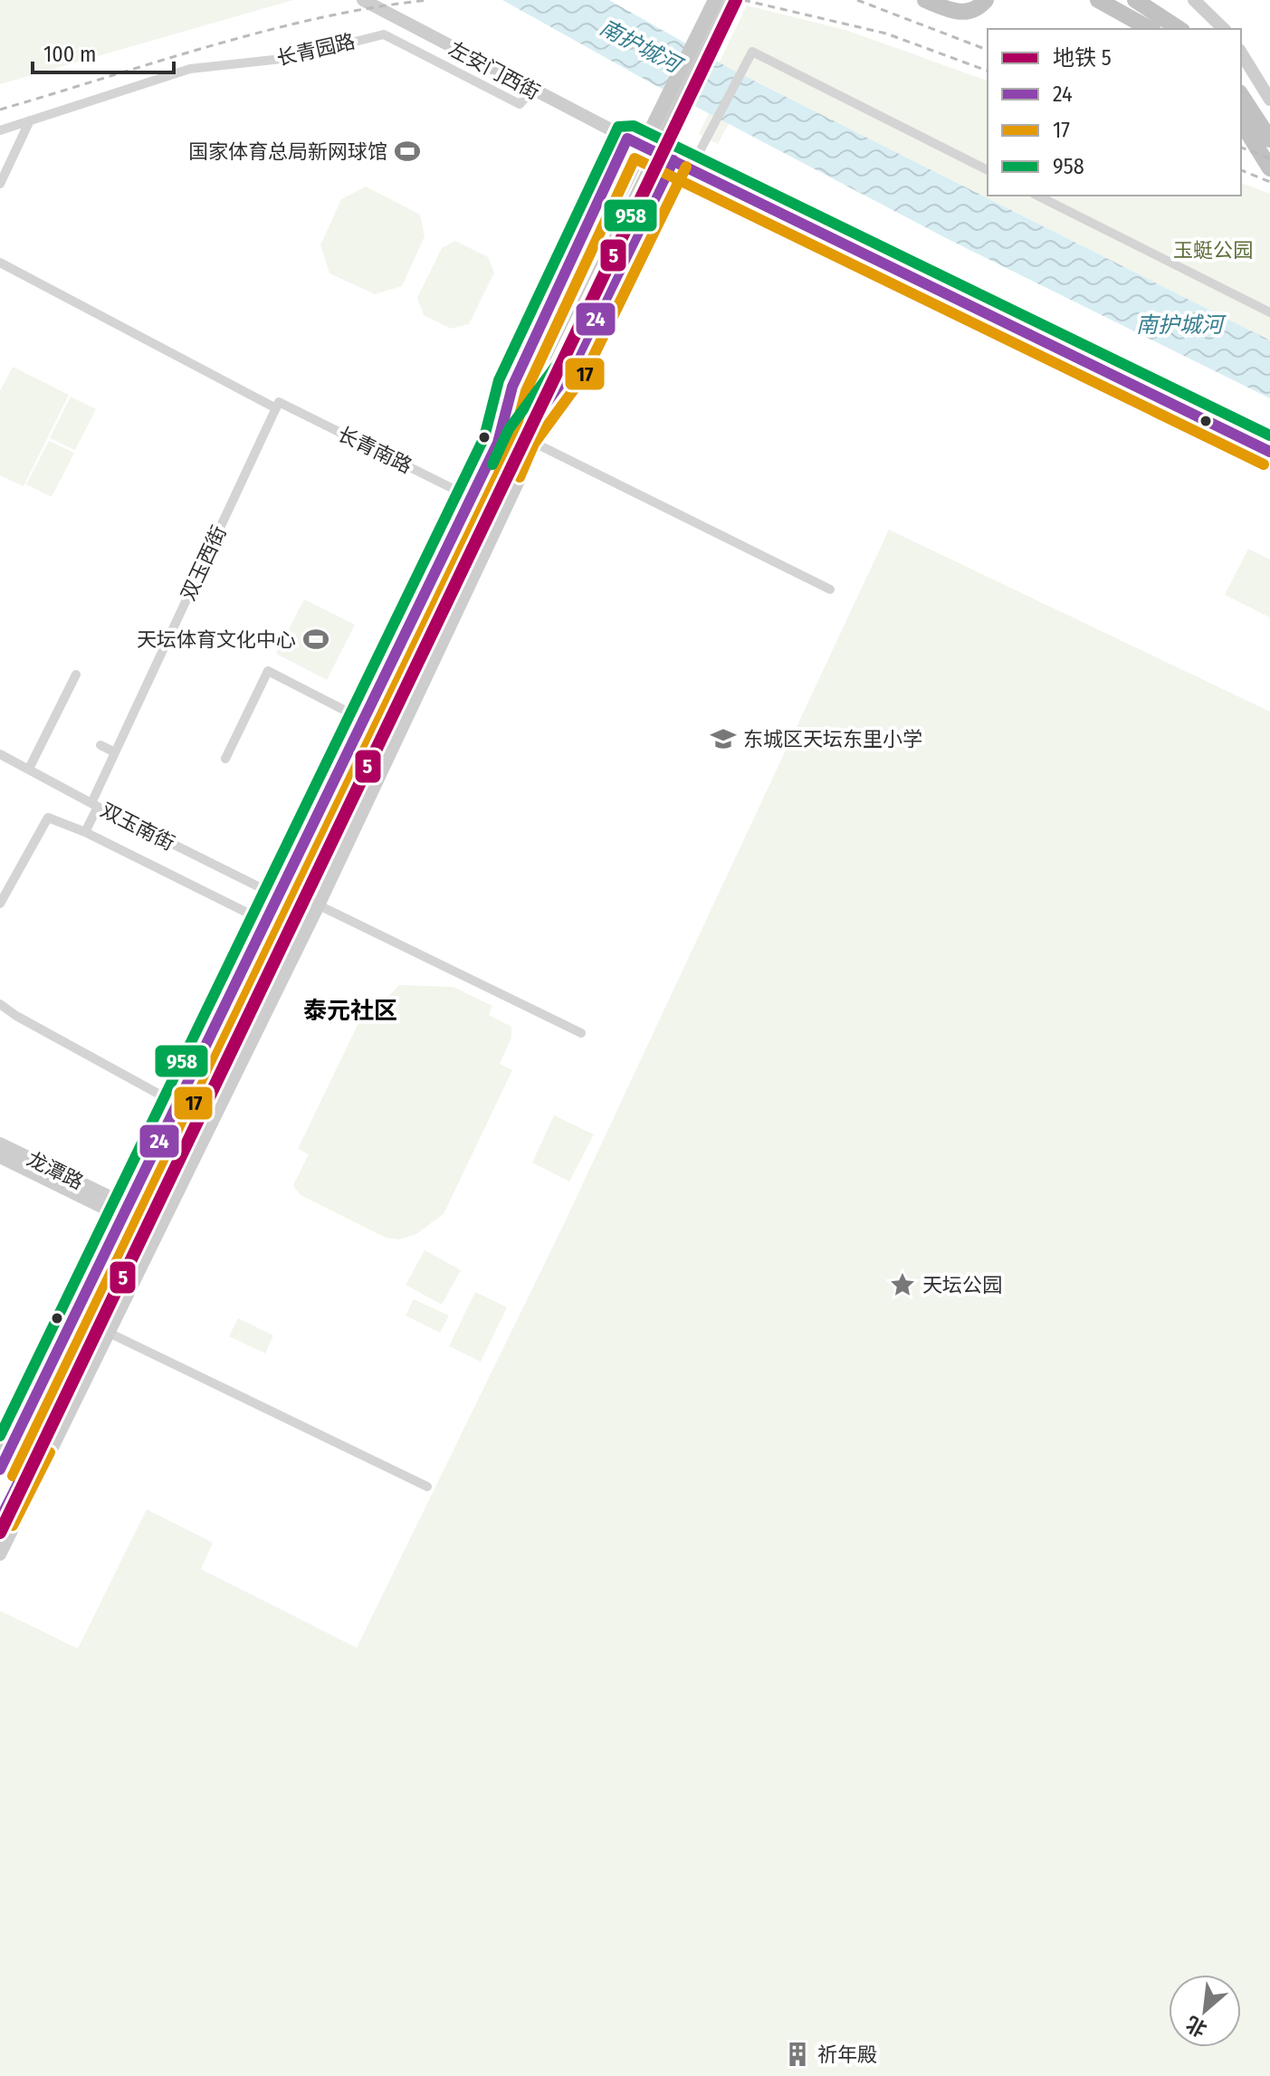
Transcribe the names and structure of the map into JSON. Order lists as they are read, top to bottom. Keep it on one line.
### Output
{"streets":{"street":["长青园路","左安门西街","长青南路","双玉西街","双玉南街","龙潭路"]},"crossings":[["长青园路","左安门西街"],["长青南路","双玉西街"],["双玉西街","双玉南街"]],"districts":["泰元社区"],"water":["南护城河"],"parks":["玉蜓公园"],"places":{"sports":["国家体育总局新网球馆","天坛体育文化中心"],"school or university":["东城区天坛东里小学"],"place":["天坛公园"],"building":["祈年殿"]},"lines":["metro line 5","transit line 958","transit line 24","transit line 17"],"legend":["地铁 5","24","17","958"],"scale_bar":"100 m","north":"bottom left"}
